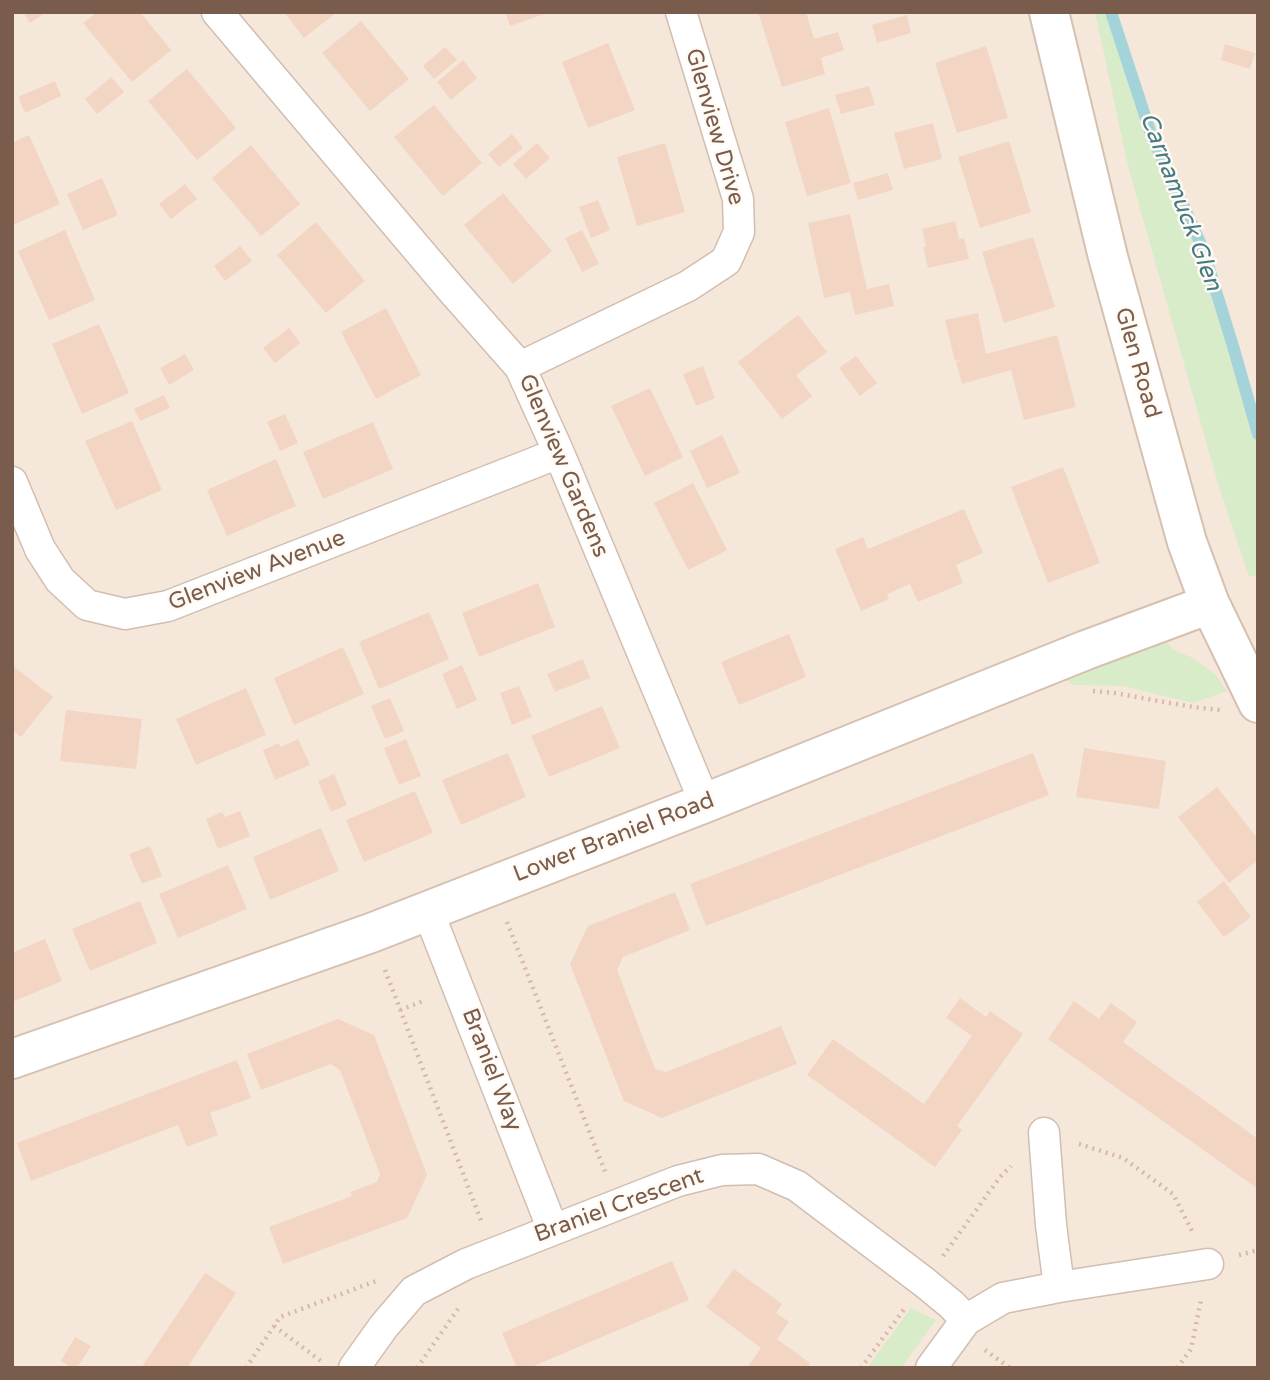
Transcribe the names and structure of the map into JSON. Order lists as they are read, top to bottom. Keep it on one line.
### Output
{"streets":{"street":["Glenview Drive","Glen Road","Glenview Gardens","Glenview Avenue","Lower Braniel Road","Braniel Way","Braniel Crescent"]},"crossings":[["Glenview Drive","Glenview Gardens"],["Glen Road","Lower Braniel Road"],["Glenview Gardens","Glenview Avenue"],["Glenview Gardens","Lower Braniel Road"],["Lower Braniel Road","Braniel Way"],["Braniel Way","Braniel Crescent"]],"water":["Carnamuck Glen"]}
